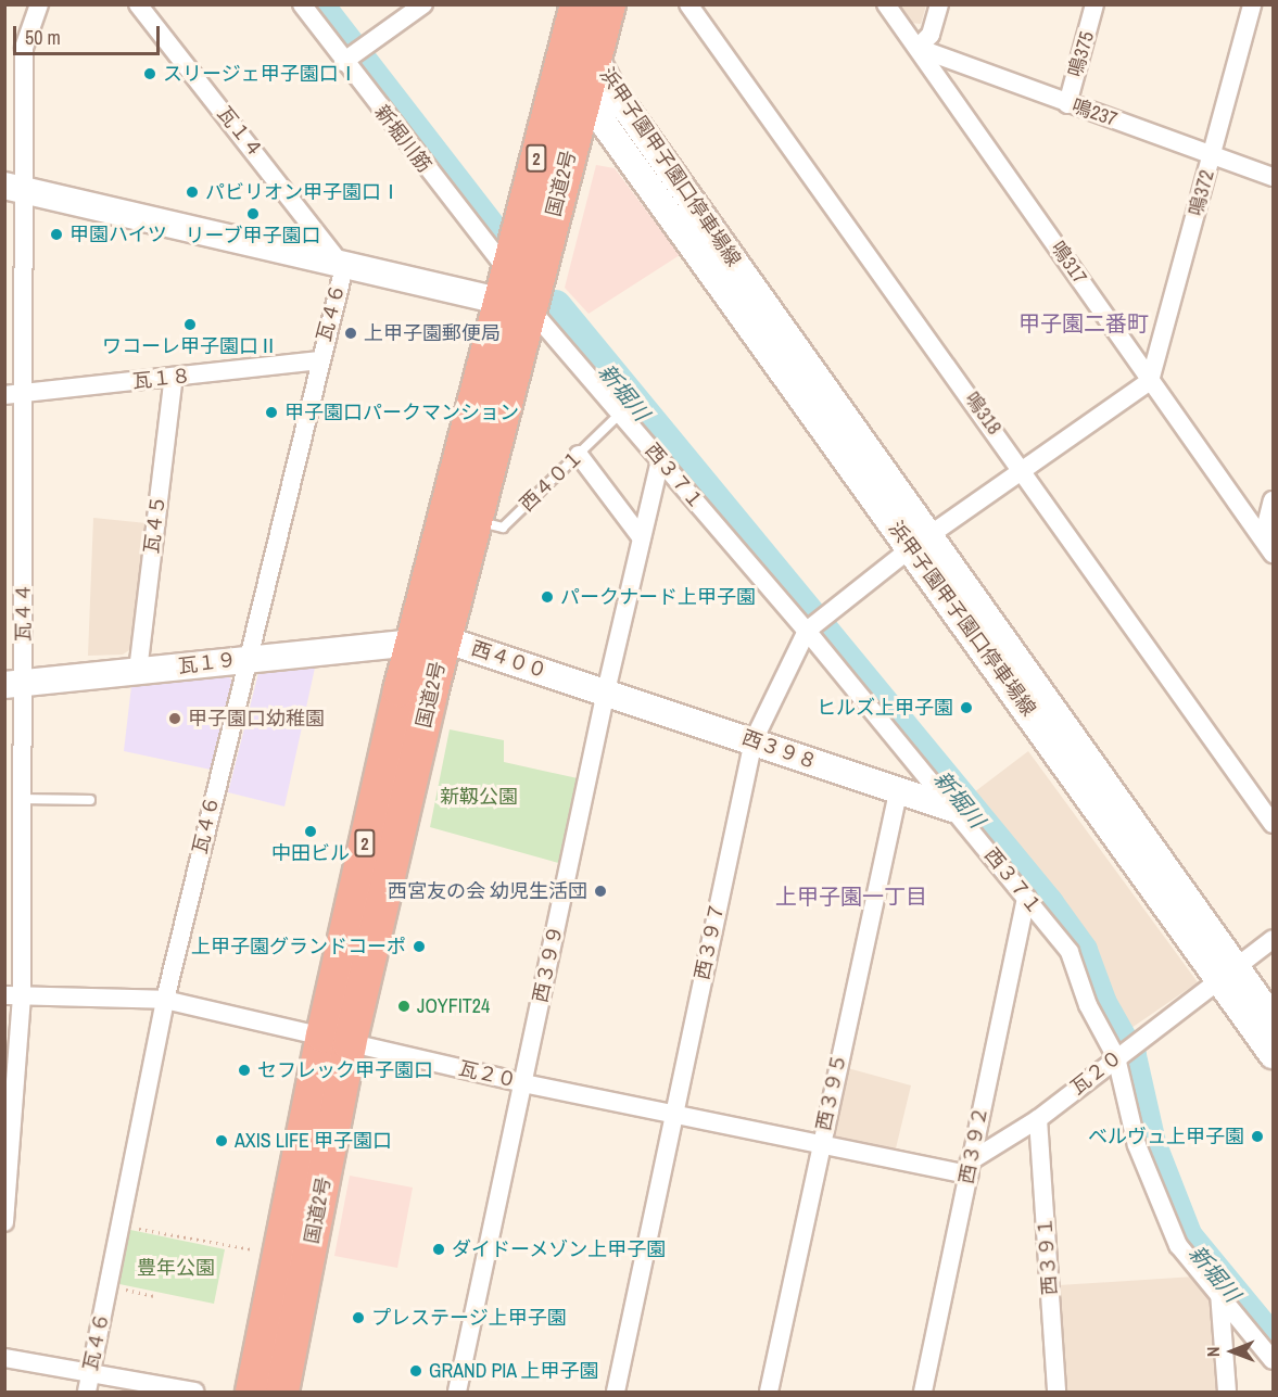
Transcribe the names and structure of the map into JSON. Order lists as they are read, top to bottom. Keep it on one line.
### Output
{"streets":{"highway":["2","国道2号"],"main road":["浜甲子園甲子園口停車場線","西４００","瓦１９","西３９８"],"street":["鳴375","鳴237","瓦１４","新堀川筋","鳴372","鳴317","瓦４６","瓦１８","鳴318","西３７１","瓦４５","瓦４４","西３９７","西３９９","瓦２０","西３９５","西３９２","西３９１"],"lane":["西４０１"]},"crossings":[["鳴375","鳴237"],["鳴237","鳴372"],["鳴237","鳴317"],["瓦１４","瓦４６"],["新堀川筋","国道2号"],["新堀川筋","西３７１"],["浜甲子園甲子園口停車場線","国道2号"],["浜甲子園甲子園口停車場線","西３９７"],["浜甲子園甲子園口停車場線","瓦２０"],["国道2号","西３７１"],["国道2号","西４０１"],["国道2号","西４００"],["国道2号","瓦１９"],["国道2号","瓦２０"],["鳴372","鳴317"],["鳴372","西３９７"],["鳴317","西３９７"],["瓦４６","瓦１８"],["瓦４６","瓦１９"],["瓦４６","瓦２０"],["瓦１８","瓦４５"],["瓦１８","瓦４４"],["鳴318","西３９７"],["西３７１","西４０１"],["西３７１","西３９８"],["西３７１","西３９７"],["西３７１","西３９９"],["西３７１","瓦２０"],["西３７１","西３９２"],["瓦４５","瓦１９"],["瓦４４","瓦１９"],["瓦４４","瓦２０"],["西４００","瓦１９"],["西４００","西３９８"],["西４００","西３９９"],["西３９８","西３９７"],["西３９８","西３９９"],["西３９８","西３９５"],["西３９７","瓦２０"],["西３９９","瓦２０"],["瓦２０","西３９５"],["瓦２０","西３９２"],["瓦２０","西３９１"]],"districts":["甲子園二番町","上甲子園一丁目"],"water":["新堀川"],"parks":["新靱公園","豊年公園"],"places":["スリージェ甲子園口Ⅰ","パビリオン甲子園口Ⅰ","リーブ甲子園口","甲園ハイツ","ワコーレ甲子園口Ⅱ","上甲子園郵便局","甲子園口パークマンション","パークナード上甲子園","ヒルズ上甲子園","甲子園口幼稚園","中田ビル","西宮友の会 幼児生活団","上甲子園グランドコーポ","JOYFIT24","セフレック甲子園口","ベルヴュ上甲子園","AXIS LIFE 甲子園口","ダイドーメゾン上甲子園","プレステージ上甲子園","GRAND PIA 上甲子園"],"scale_bar":"50 m","north":"left"}
